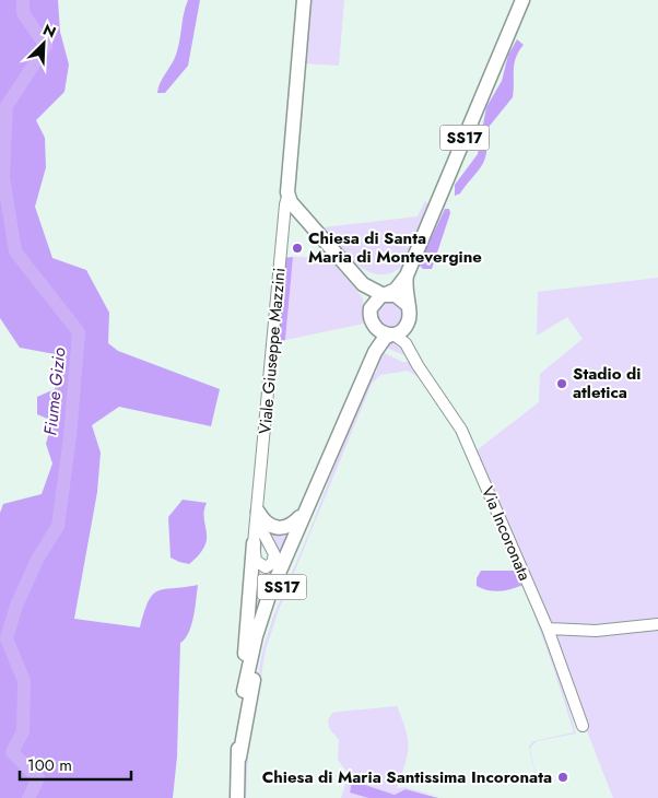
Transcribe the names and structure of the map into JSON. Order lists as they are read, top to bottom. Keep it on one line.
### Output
{"streets":{"main road":["SS17","Viale Giuseppe Mazzini"],"street":["Via Incoronata"]},"crossings":[["SS17","Via Incoronata"]],"water":["Fiume Gizio"],"places":["Chiesa di Santa Maria di Montevergine","Stadio di atletica","Chiesa di Maria Santissima Incoronata"],"scale_bar":"100 m","north":"top right"}
